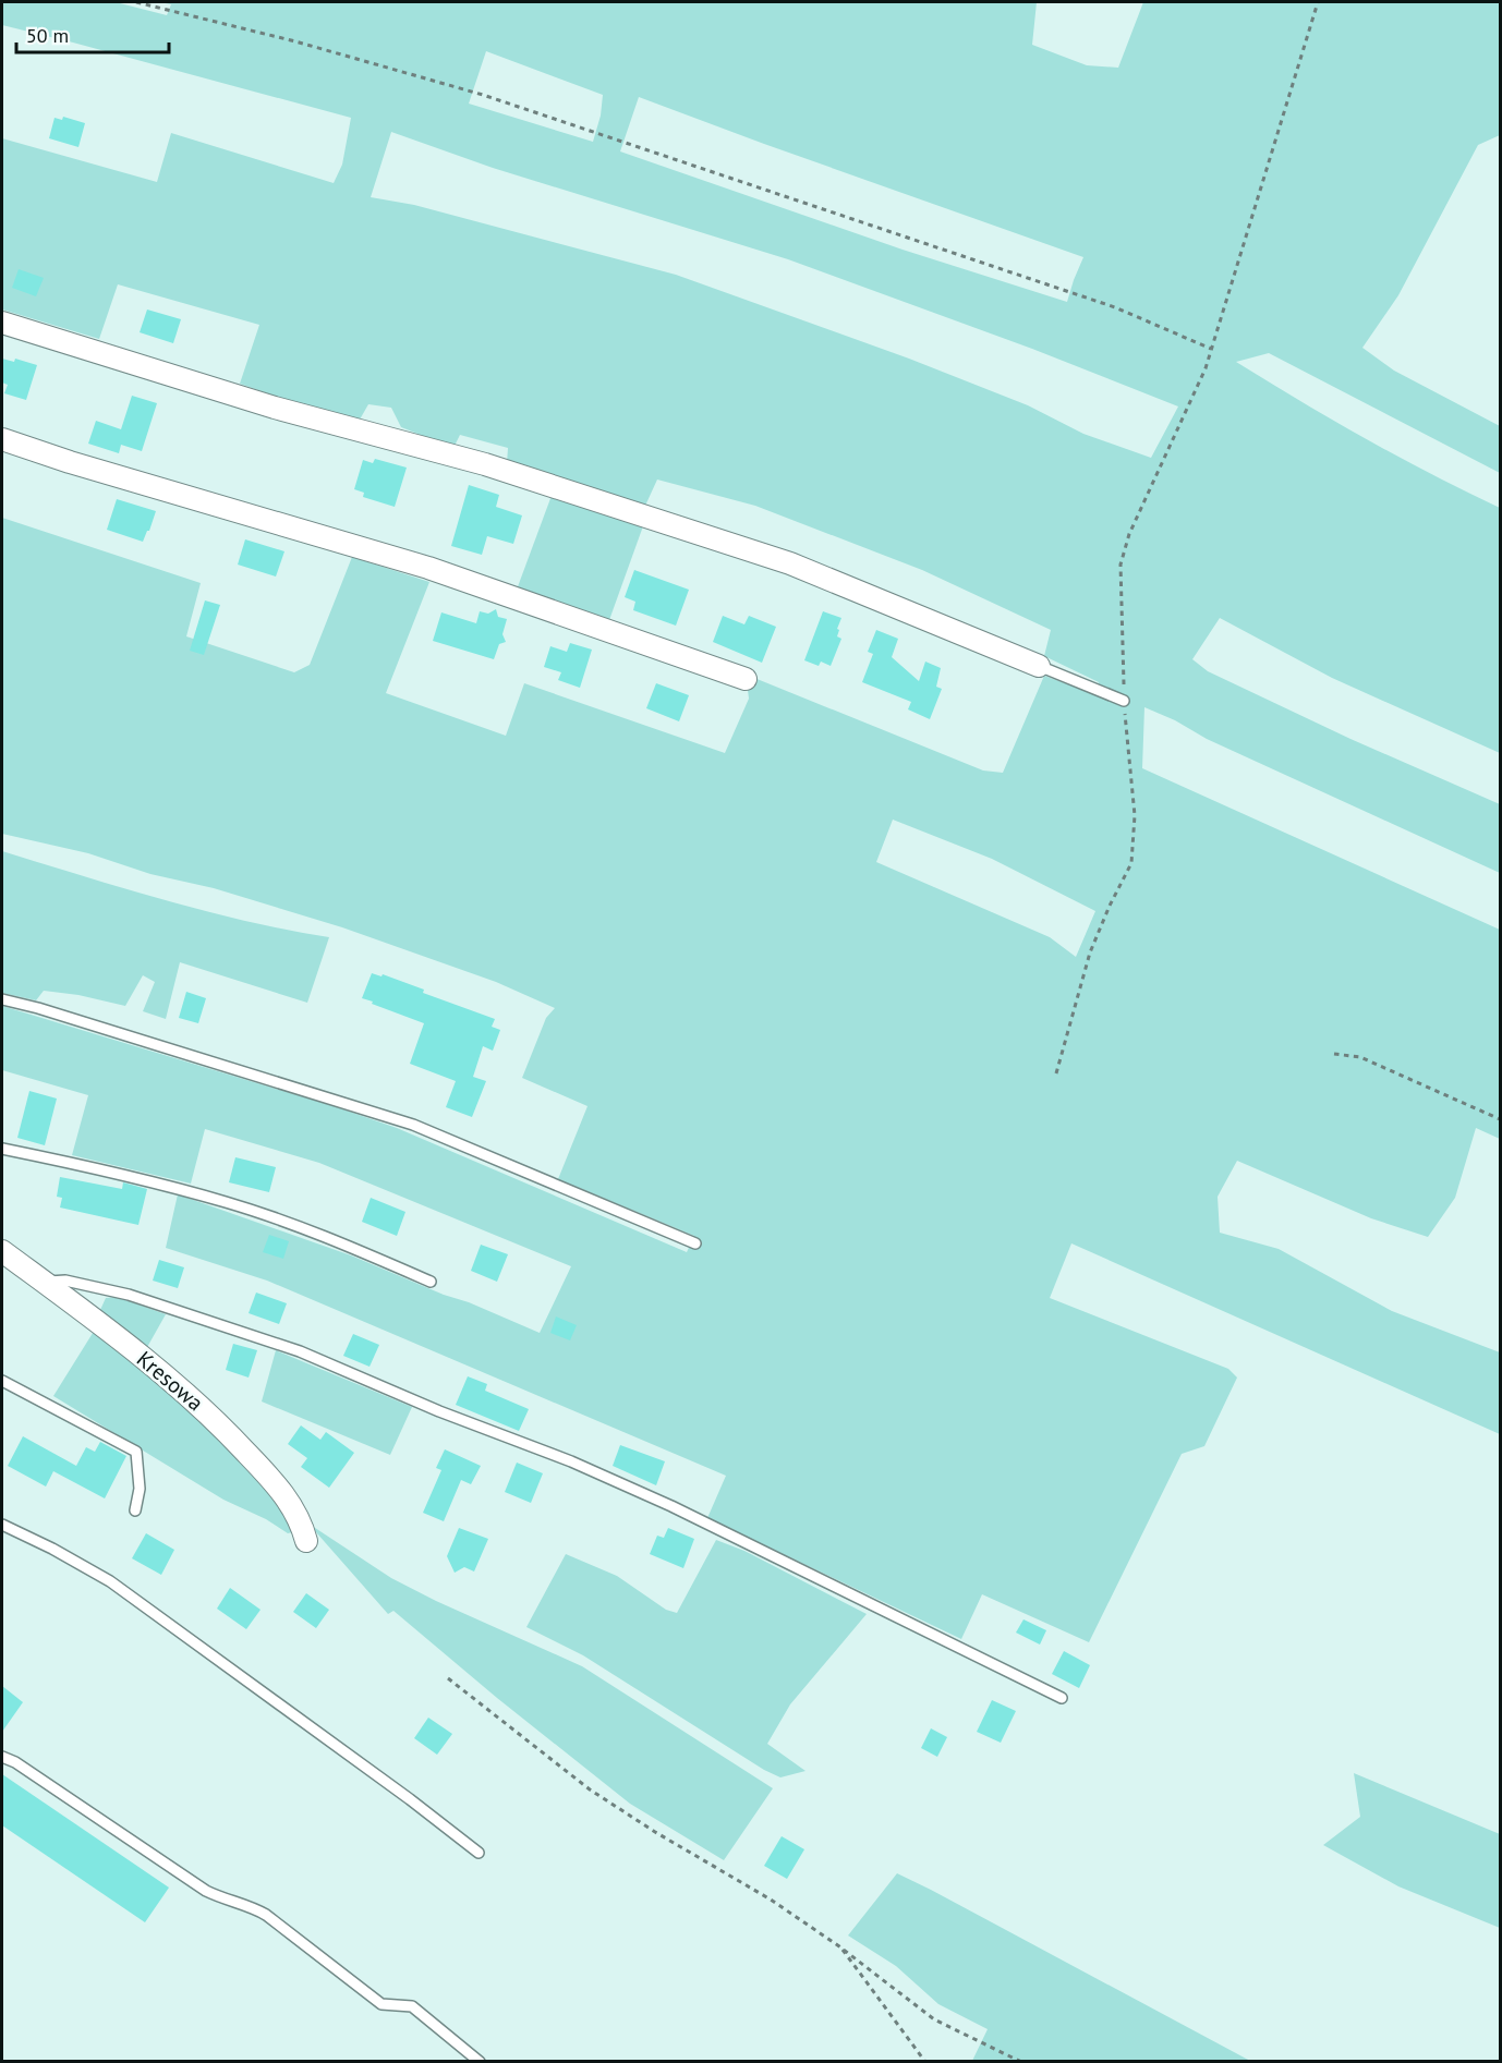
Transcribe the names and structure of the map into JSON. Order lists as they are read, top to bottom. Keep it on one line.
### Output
{"streets":{"street":["Kresowa"]},"scale_bar":"50 m"}
